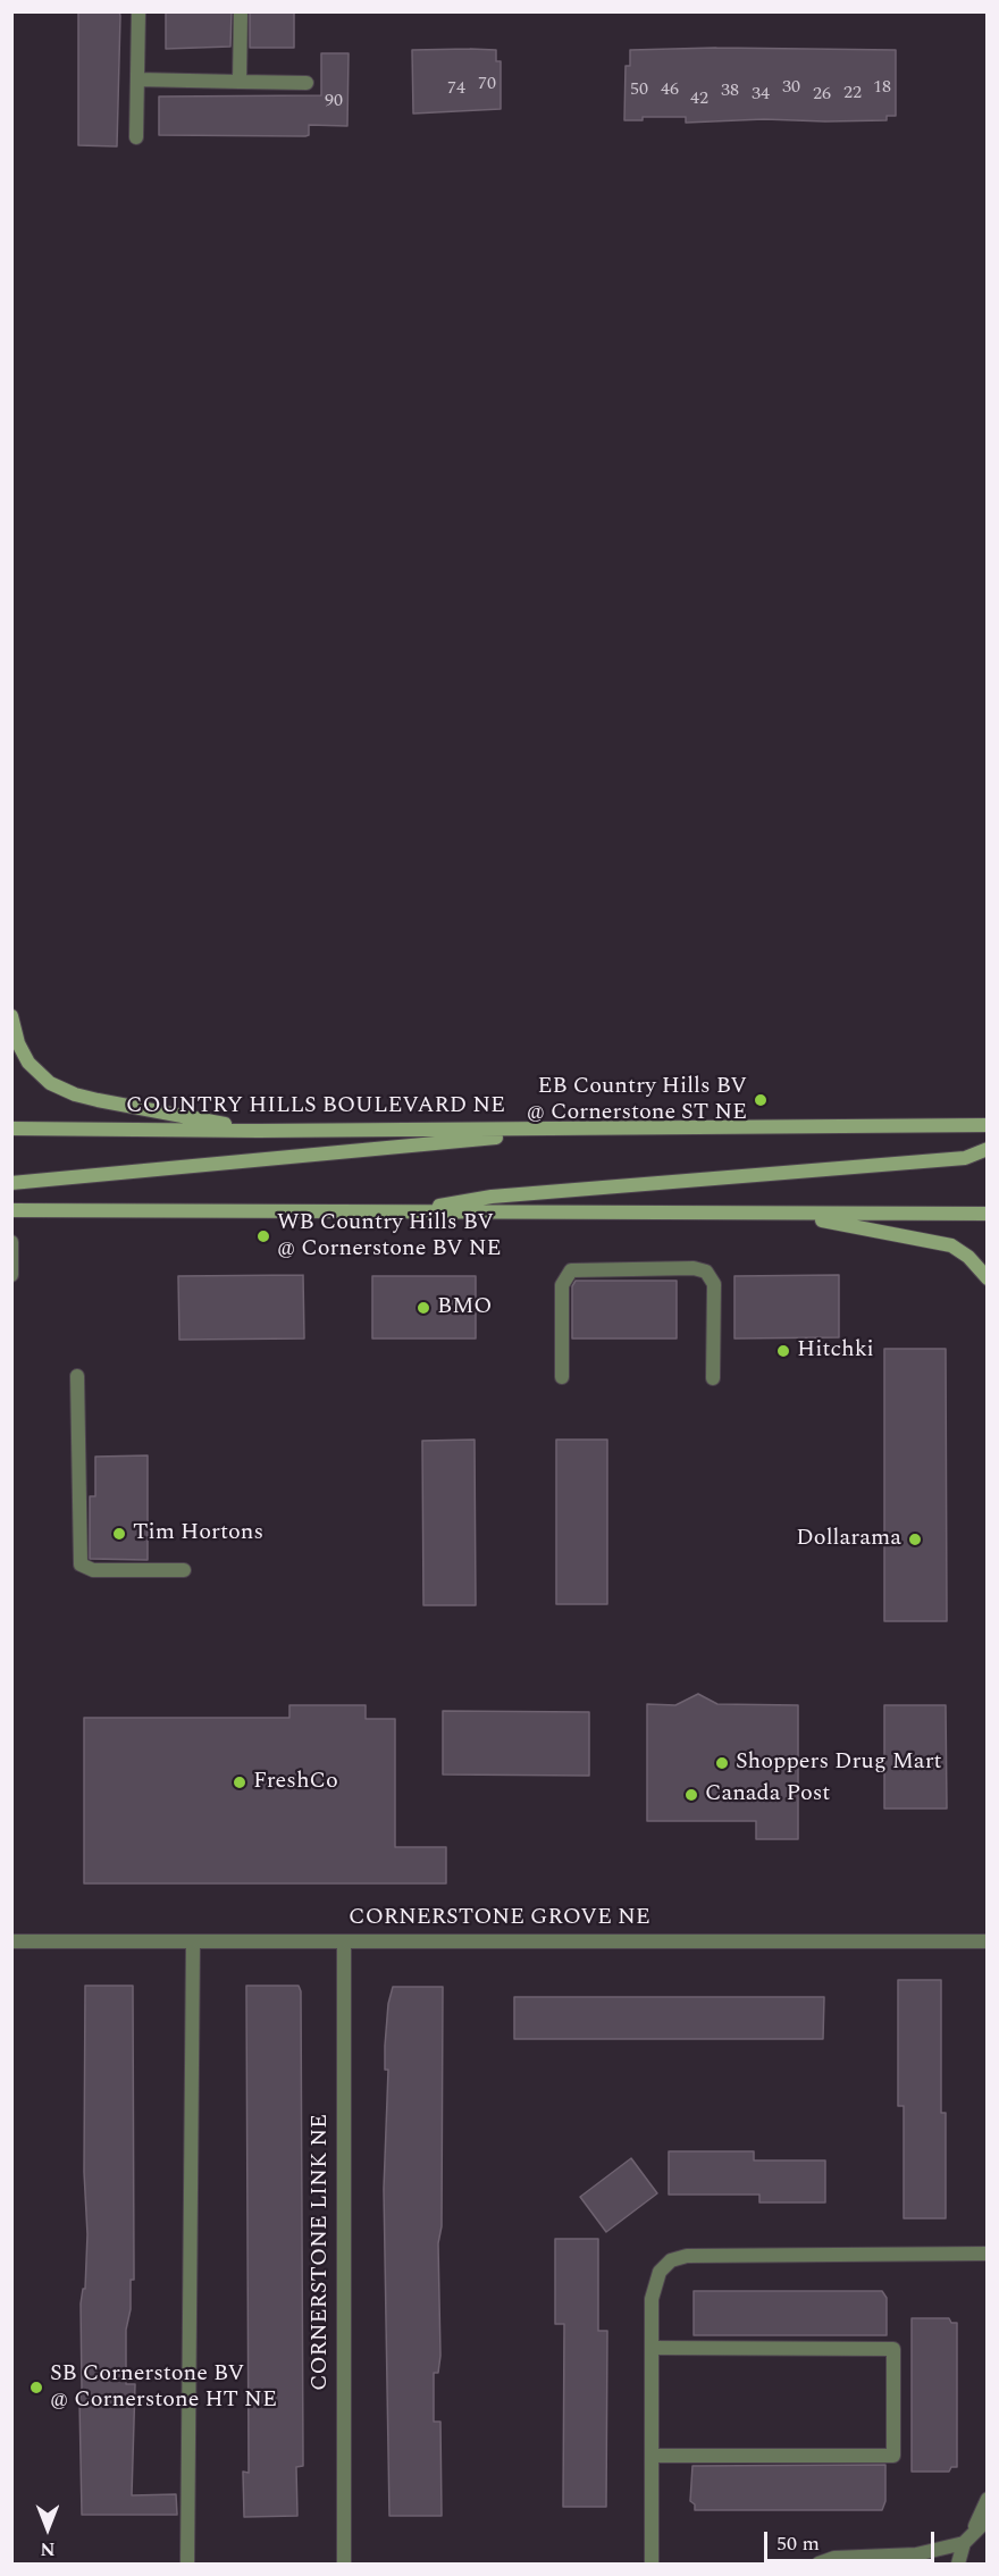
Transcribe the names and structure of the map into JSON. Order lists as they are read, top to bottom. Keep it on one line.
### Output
{"streets":{"main road":["COUNTRY HILLS BOULEVARD NE"],"street":["CORNERSTONE GROVE NE","CORNERSTONE LINK NE"]},"crossings":[["CORNERSTONE GROVE NE","CORNERSTONE LINK NE"]],"places":["EB Country Hills BV @ Cornerstone ST NE","WB Country Hills BV @ Cornerstone BV NE","BMO","Hitchki","Tim Hortons","Dollarama","Shoppers Drug Mart","FreshCo","Canada Post","SB Cornerstone BV @ Cornerstone HT NE"],"house_numbers":["70","30","18","74","50","46","38","22","34","26","42","90"],"scale_bar":"50 m","north":"bottom"}
